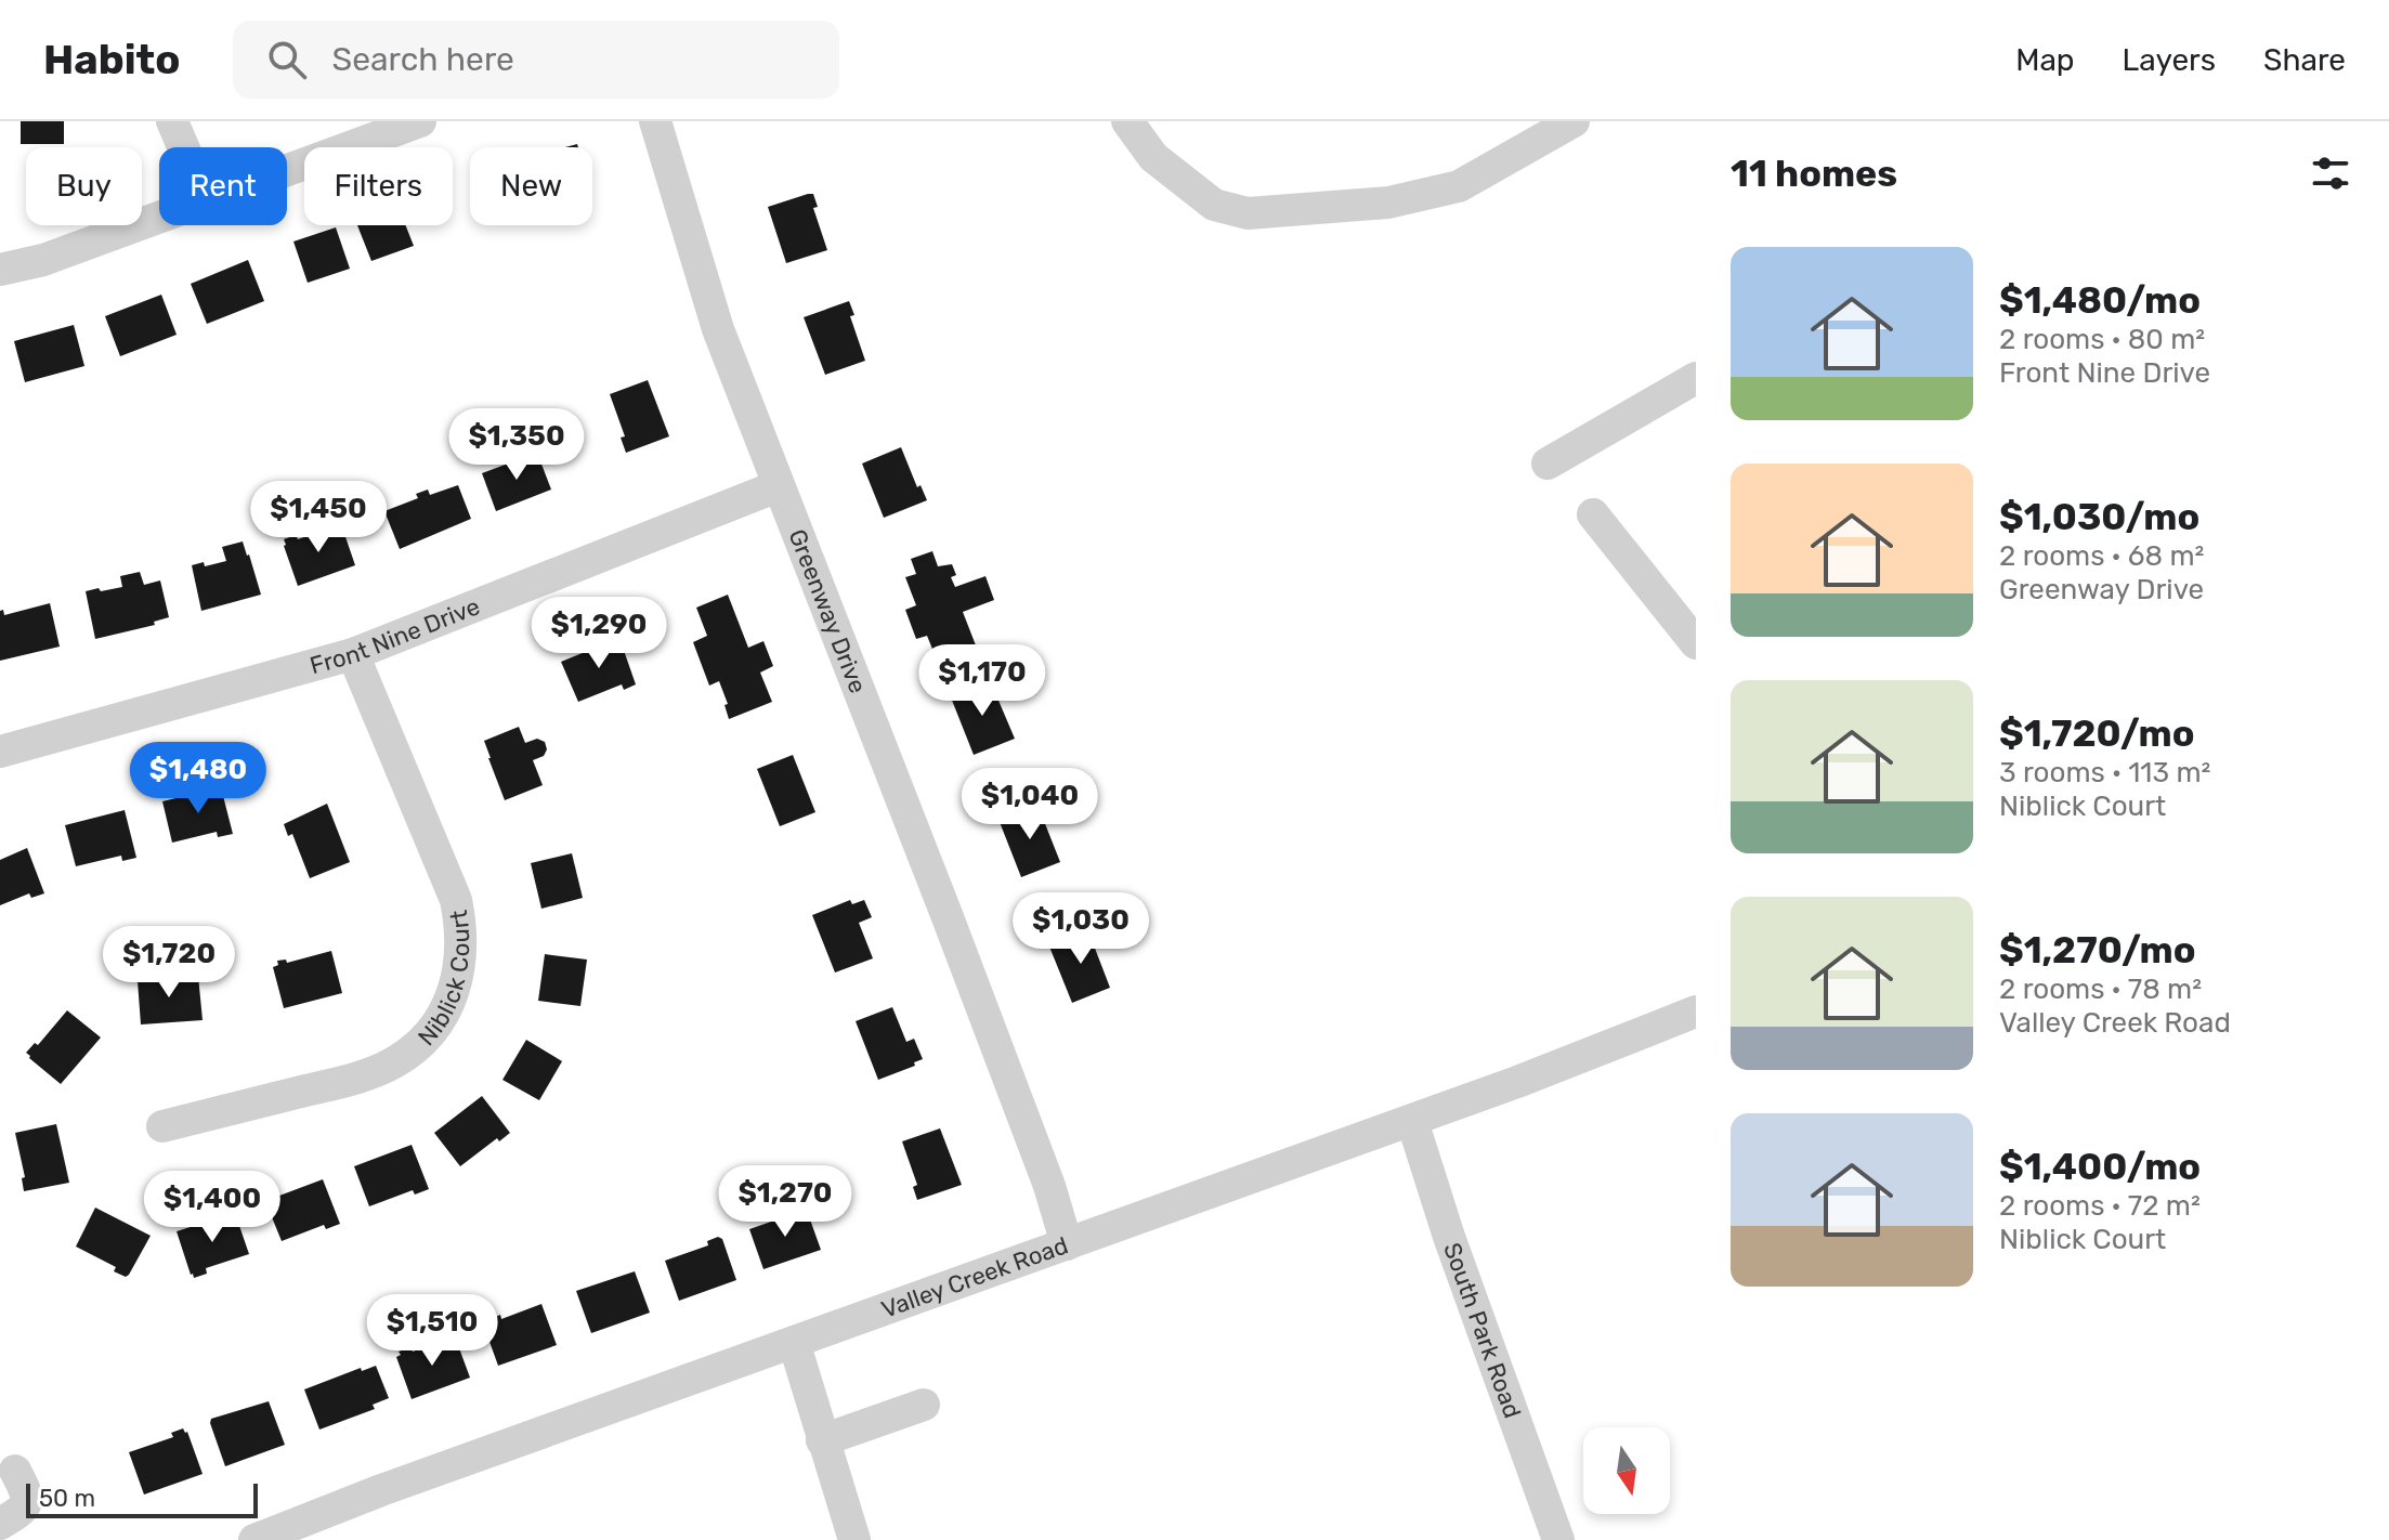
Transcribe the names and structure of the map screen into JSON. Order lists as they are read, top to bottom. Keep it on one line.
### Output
{"streets":{"street":["Greenway Drive","Front Nine Drive","Niblick Court","Valley Creek Road","South Park Road"]},"crossings":[["Greenway Drive","Front Nine Drive"],["Greenway Drive","Valley Creek Road"],["Front Nine Drive","Niblick Court"],["Valley Creek Road","South Park Road"]],"scale_bar":"50 m","north":"bottom","page":{"header":"Habito","search":"Search here","nav":["Map","Layers","Share"],"heading":"11 homes","chip":["Buy","Rent","Filters","New"],"list":[{"name":"$1,480/mo","note":"2 rooms · 80 m² · Front Nine Drive"},{"name":"$1,030/mo","note":"2 rooms · 68 m² · Greenway Drive"},{"name":"$1,720/mo","note":"3 rooms · 113 m² · Niblick Court"},{"name":"$1,270/mo","note":"2 rooms · 78 m² · Valley Creek Road"},{"name":"$1,400/mo","note":"2 rooms · 72 m² · Niblick Court"}],"price":["$1,350","$1,450","$1,290","$1,170","$1,480","$1,040","$1,030","$1,720","$1,270","$1,400","$1,510"],"scale":"50 m"}}
